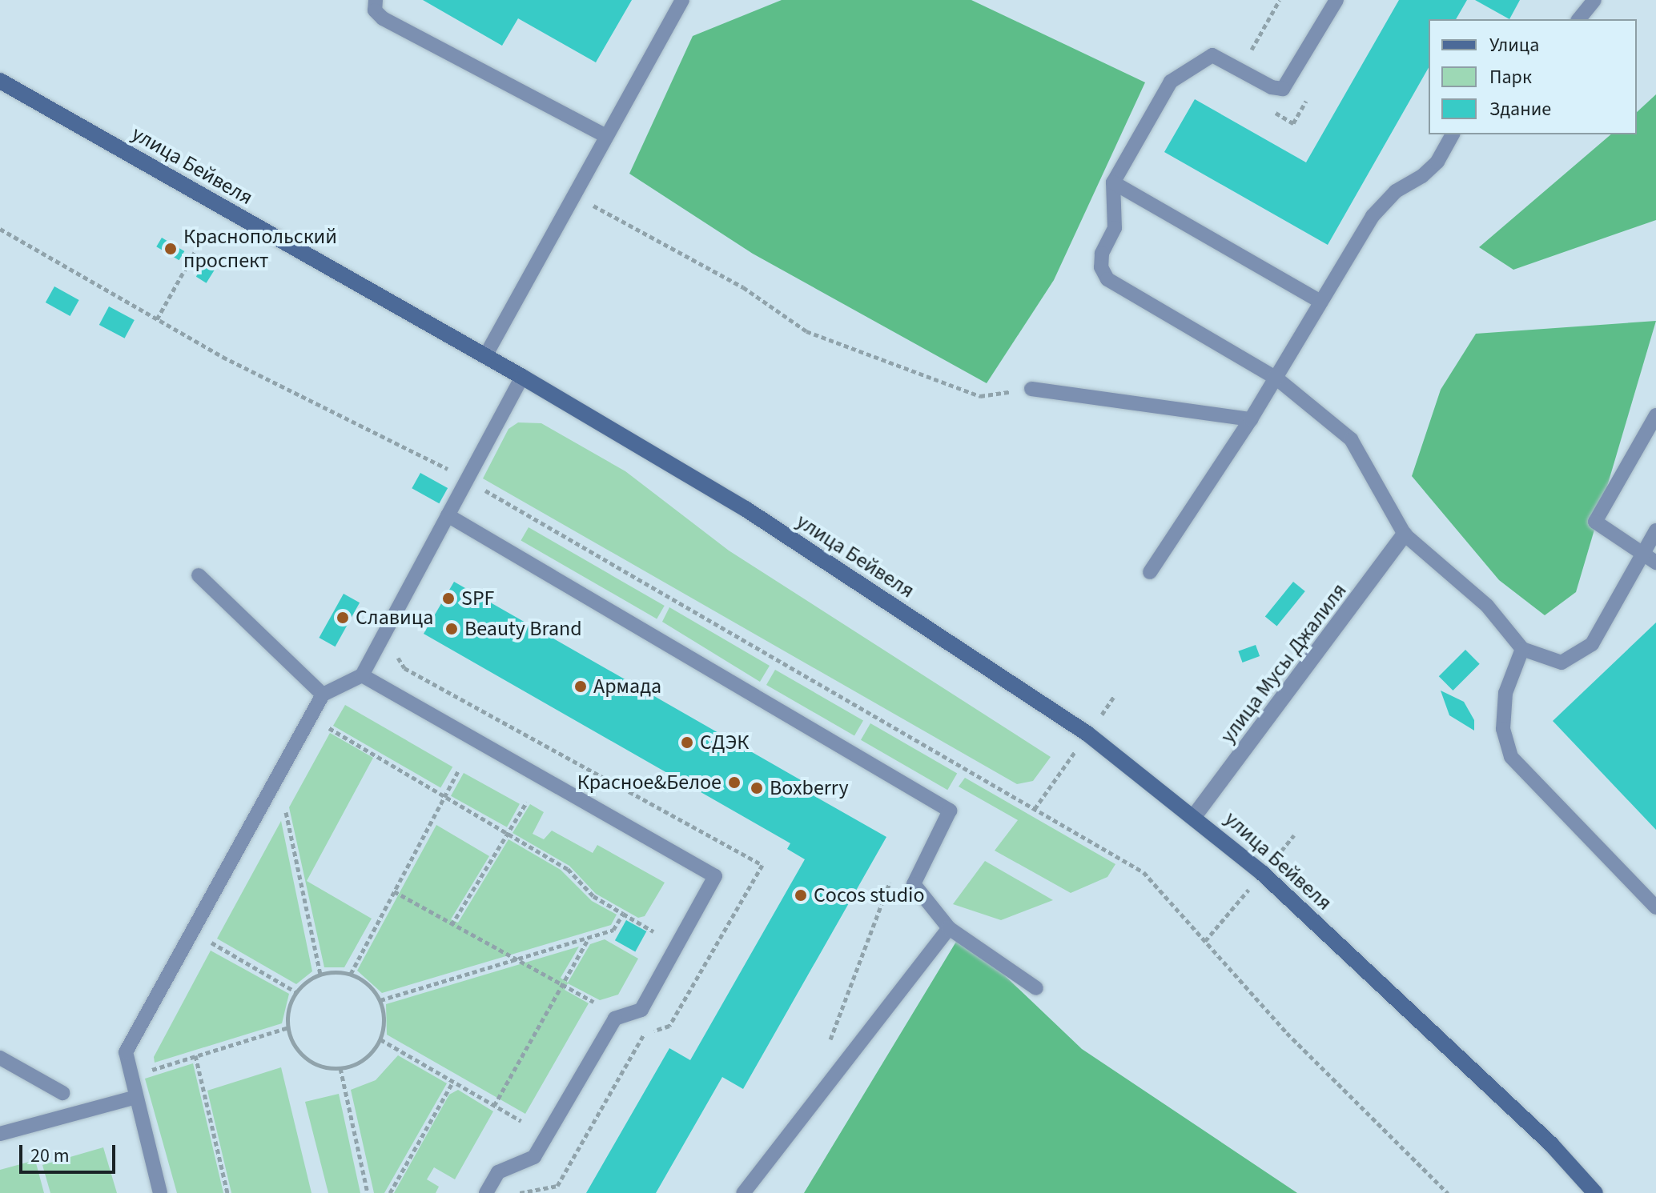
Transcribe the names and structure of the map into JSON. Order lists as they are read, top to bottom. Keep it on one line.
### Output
{"streets":{"main road":["улица Бейвеля"],"street":["улица Мусы Джалиля"]},"crossings":[["улица Бейвеля","улица Мусы Джалиля"]],"places":["Краснопольский проспект","SPF","Славица","Beauty Brand","Армада","СДЭК","Красное&Белое","Boxberry","Cocos studio"],"legend":["Улица","Парк","Здание"],"scale_bar":"20 m"}
